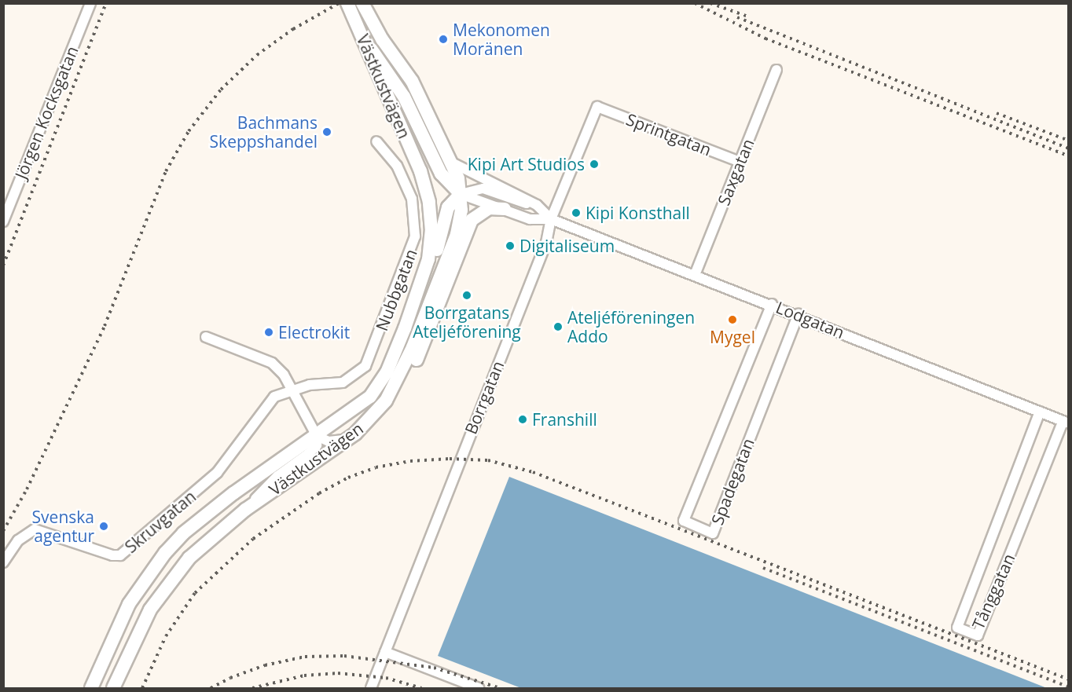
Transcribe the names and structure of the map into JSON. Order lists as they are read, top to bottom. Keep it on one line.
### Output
{"streets":{"main road":["Västkustvägen"],"street":["Jörgen Kocksgatan","Sprintgatan","Saxgatan","Nubbgatan","Lodgatan","Borrgatan","Spadegatan","Skruvgatan","Tånggatan"]},"crossings":[["Västkustvägen","Lodgatan"],["Sprintgatan","Saxgatan"],["Sprintgatan","Borrgatan"],["Saxgatan","Lodgatan"],["Nubbgatan","Skruvgatan"],["Lodgatan","Borrgatan"],["Lodgatan","Spadegatan"],["Lodgatan","Tånggatan"]],"places":["Mekonomen Moränen","Bachmans Skeppshandel","Kipi Art Studios","Kipi Konsthall","Digitaliseum","Borrgatans Ateljéförening","Mygel","Ateljéföreningen Addo","Electrokit","Franshill","Svenska agentur"]}
